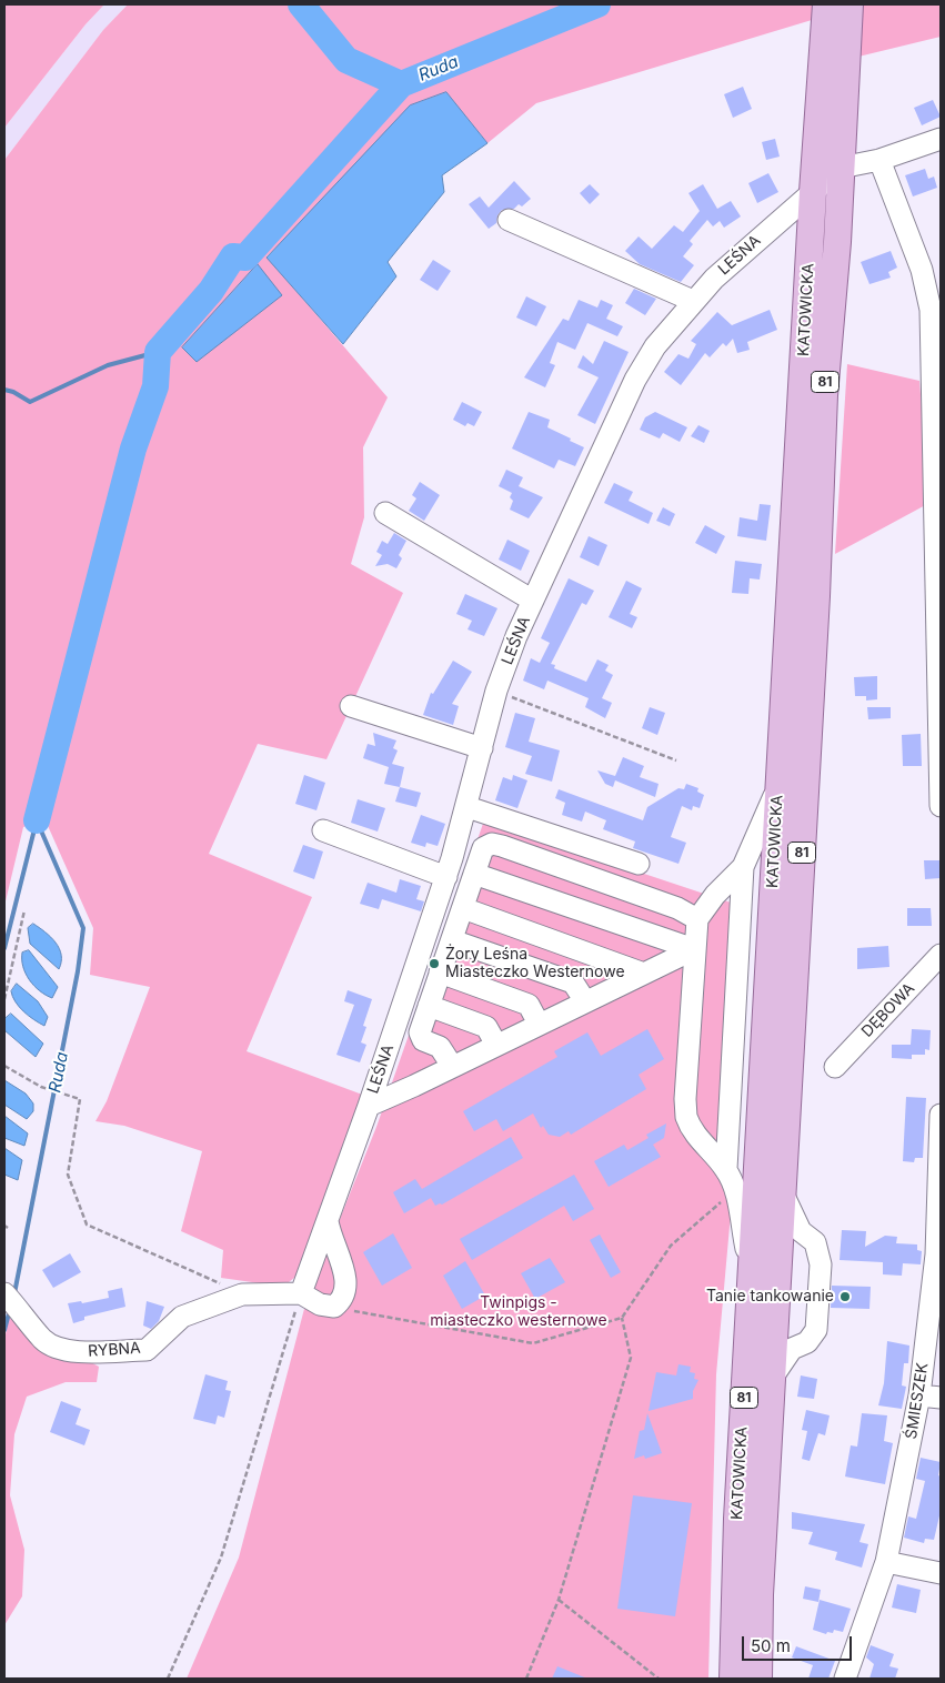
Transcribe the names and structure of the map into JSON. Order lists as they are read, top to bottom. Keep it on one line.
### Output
{"streets":{"main road":["KATOWICKA","81"],"street":["LEŚNA","DĘBOWA","RYBNA","ŚMIESZEK"]},"crossings":[["LEŚNA","KATOWICKA"],["LEŚNA","RYBNA"]],"water":["Ruda"],"parks":["Twinpigs - miasteczko westernowe"],"places":["Żory Leśna Miasteczko Westernowe","Tanie tankowanie"],"scale_bar":"50 m"}
